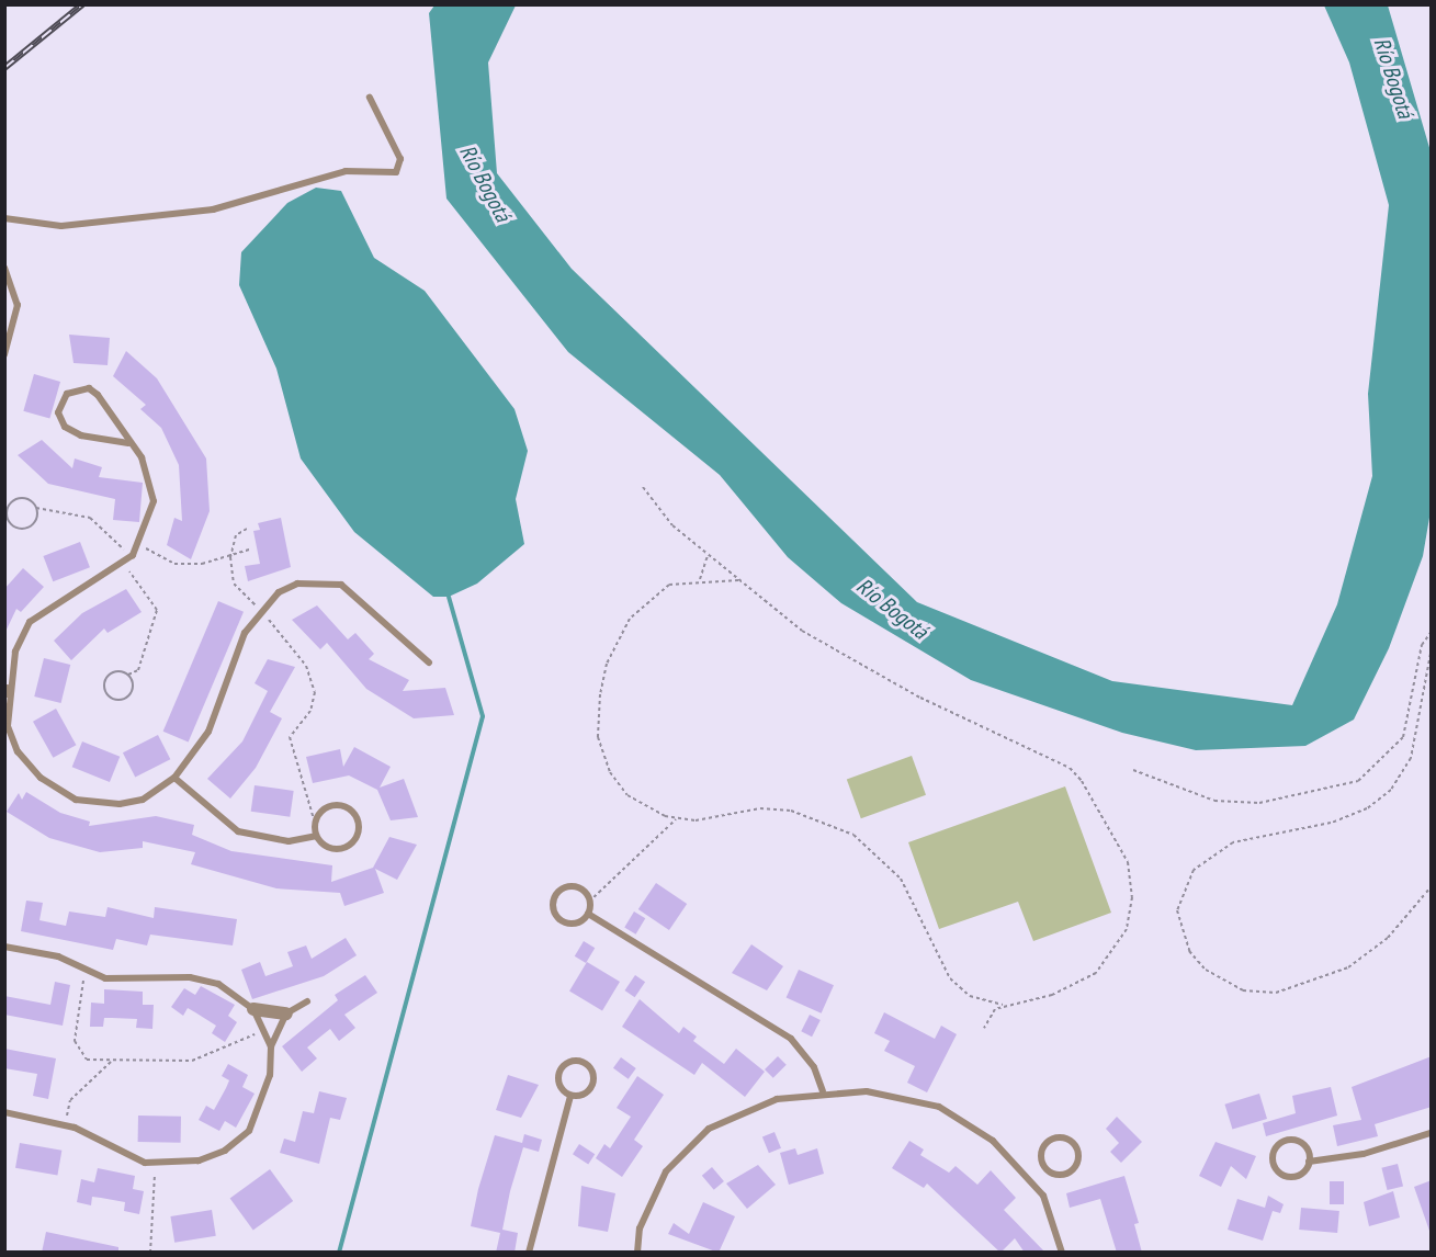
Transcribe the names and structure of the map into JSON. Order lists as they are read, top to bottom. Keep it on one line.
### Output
{"water":["Río Bogotá"]}
